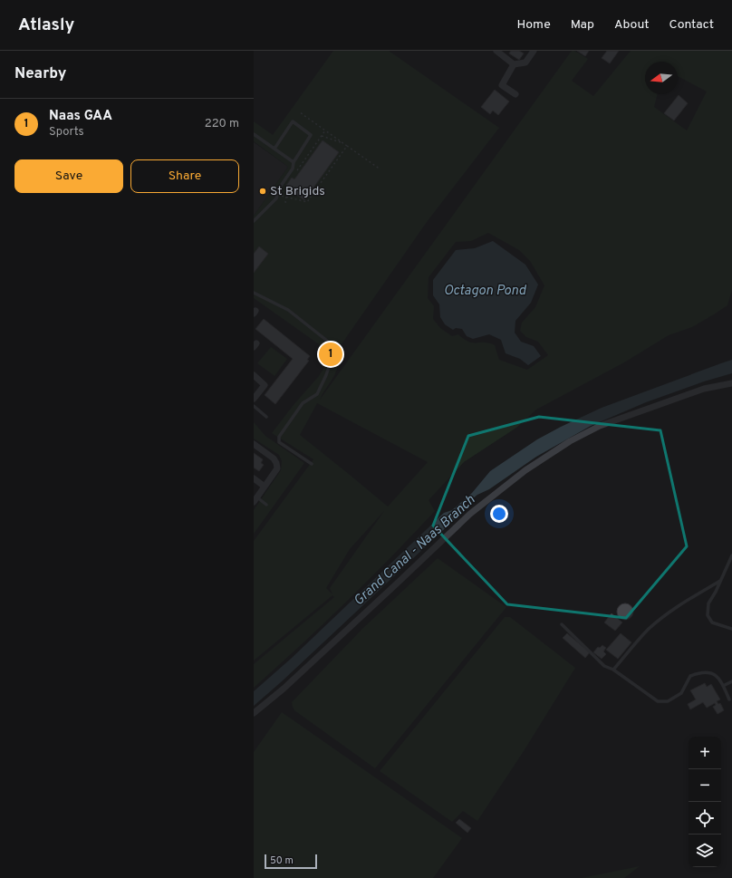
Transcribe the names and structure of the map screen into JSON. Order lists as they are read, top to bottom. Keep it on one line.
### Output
{"water":["Octagon Pond","Grand Canal - Naas Branch"],"places":["St Brigids"],"scale_bar":"50 m","north":"left","page":{"header":"Atlasly","nav":["Home","Map","About","Contact"],"heading":"Nearby","list":[{"mark":"1","name":"Naas GAA","note":"Sports","value":"220 m"}],"buttons":["Save","Share"],"pins":"1","map_buttons":["+","−"],"scale":"50 m"}}
